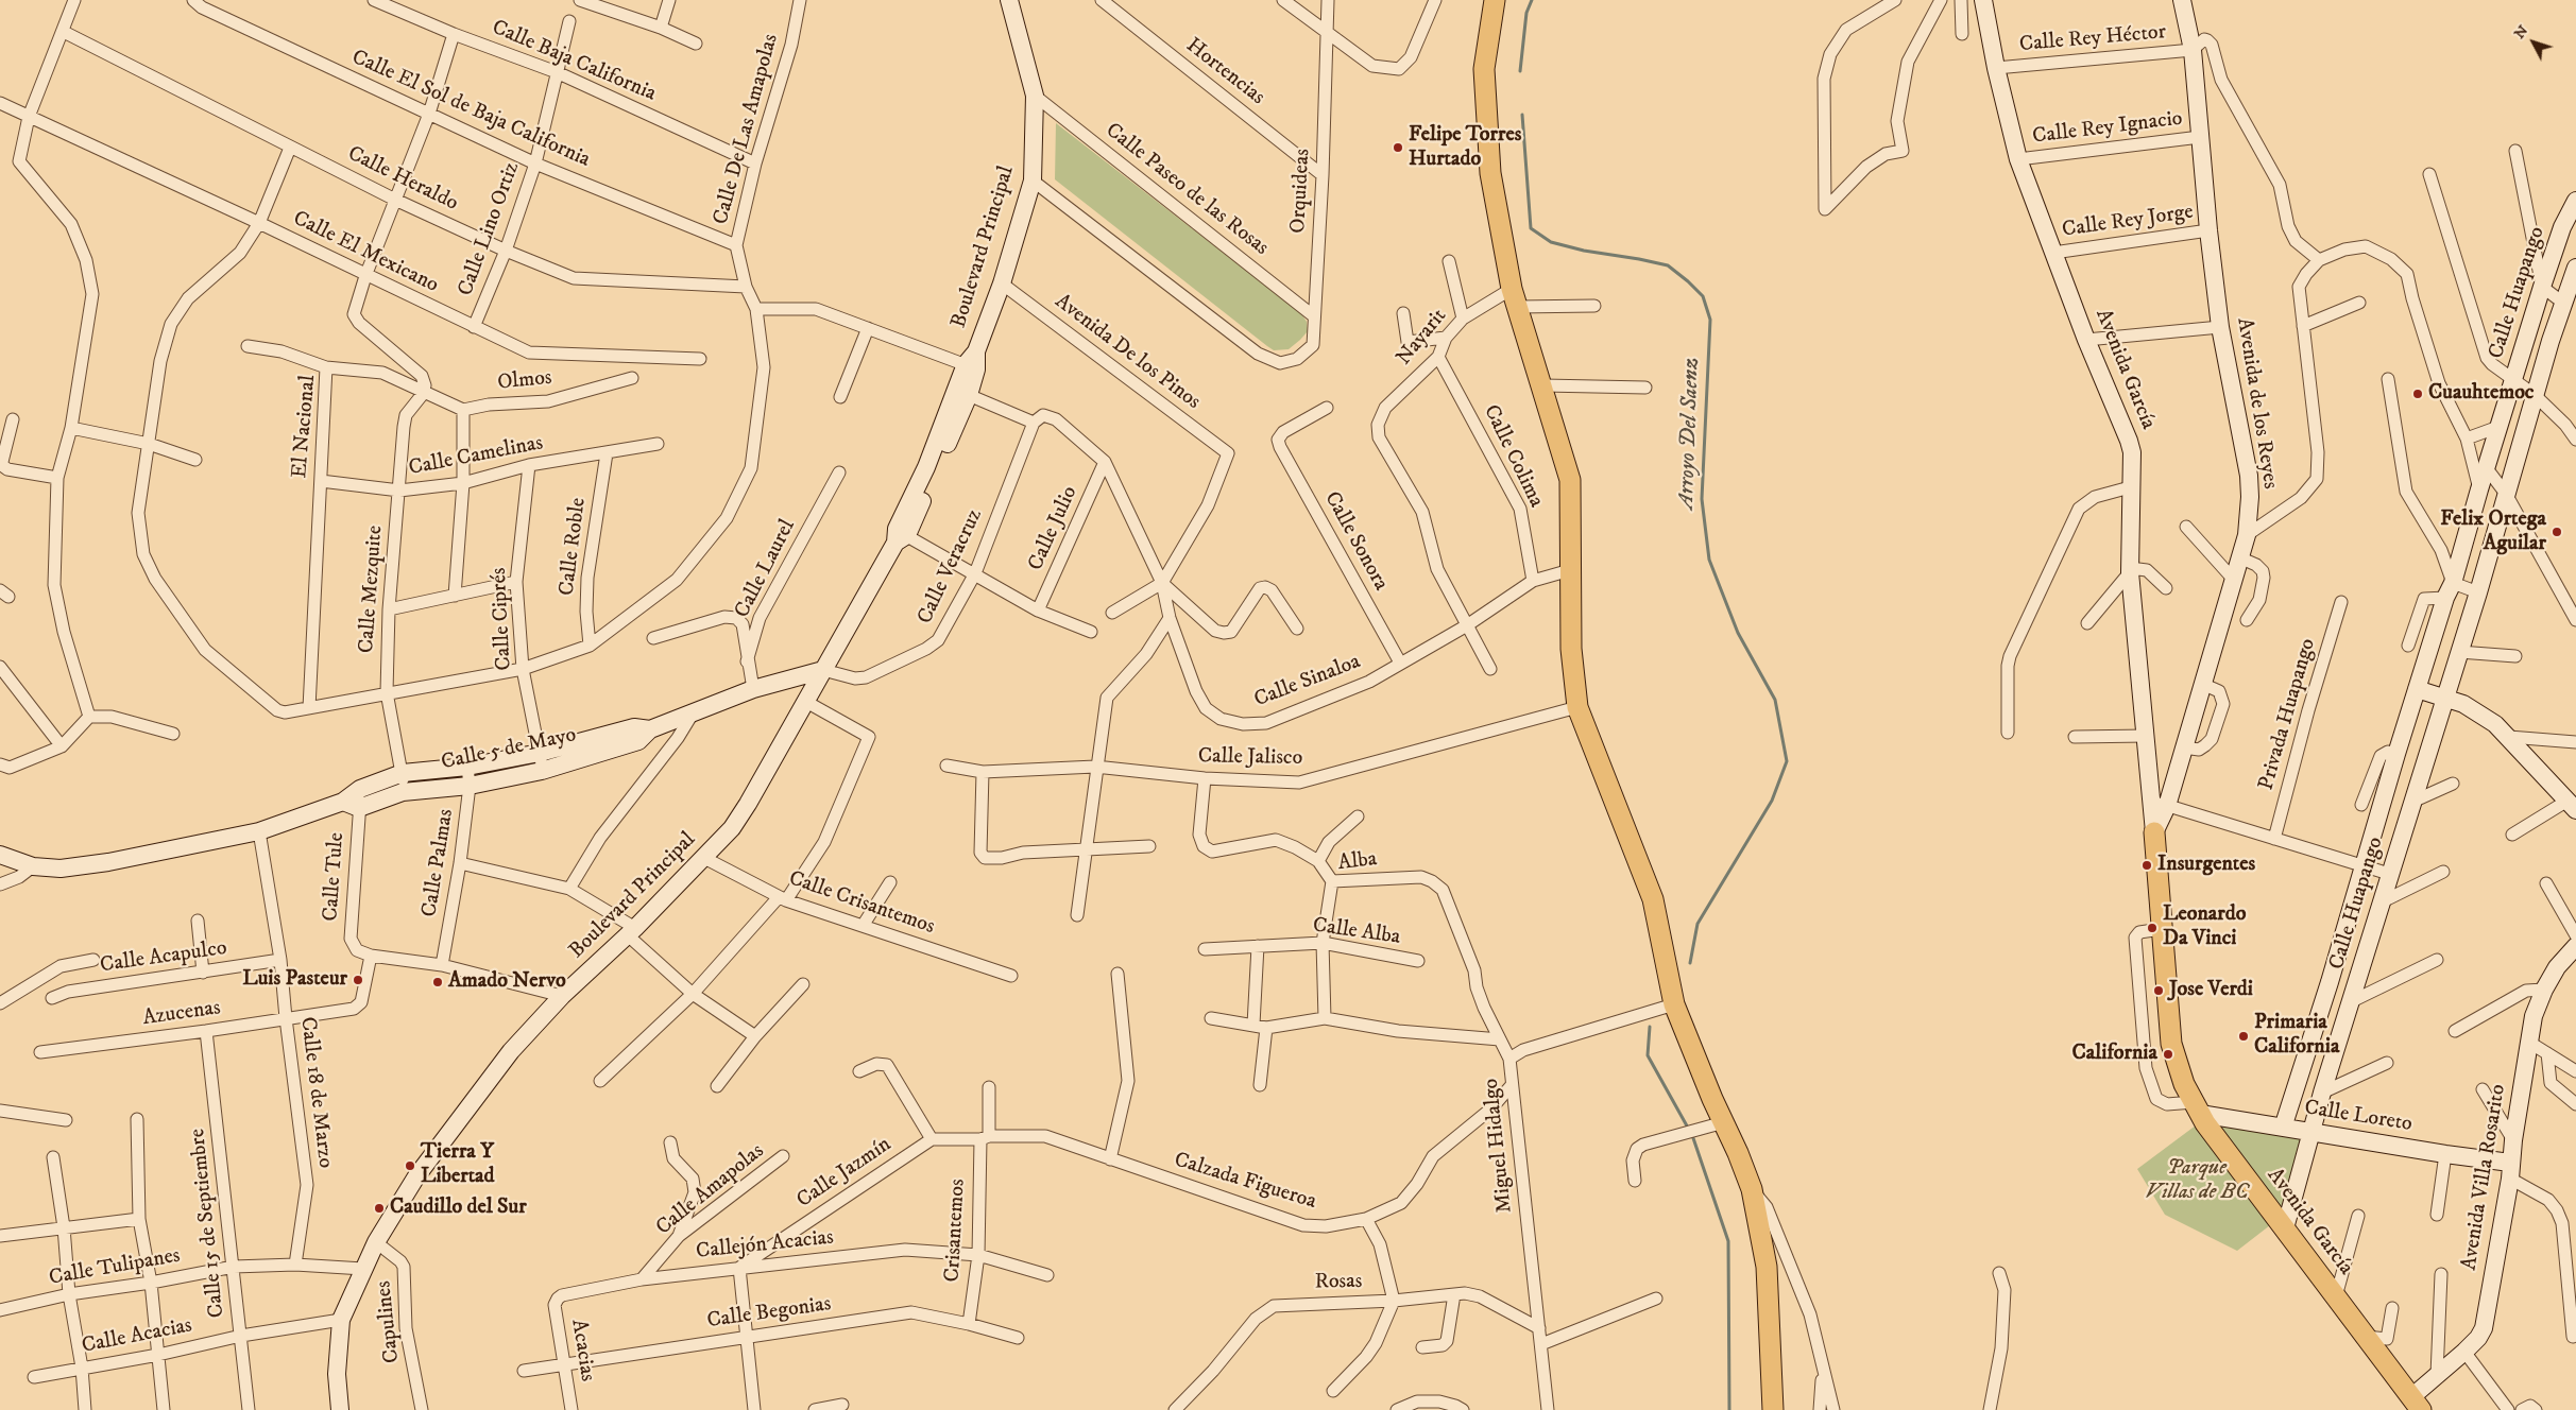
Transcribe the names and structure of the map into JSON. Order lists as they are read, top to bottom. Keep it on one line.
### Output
{"streets":{"main road":["Avenida García"],"street":["Calle Rey Héctor","Calle Baja California","Hortencias","Calle El Sol de Baja California","Calle Rey Ignacio","Calle De Las Amapolas","Calle Heraldo","Calle Paseo de las Rosas","Orquideas","Calle Rey Jorge","Calle Lino Ortiz","Boulevard Principal","Calle El Mexicano","Calle Huapango","Nayarit","Avenida De los Pinos","Olmos","Avenida de los Reyes","El Nacional","Calle Camelinas","Calle Colima","Calle Julio","Calle Sonora","Calle Roble","Calle Veracruz","Calle Laurel","Calle Mezquite","Calle Ciprés","Calle Sinaloa","Privada Huapango","Calle 5 de Mayo","Calle Jalisco","Alba","Calle Palmas","Calle Tule","Calle Crisantemos","Calle Alba","Calle Acapulco","Azucenas","Calle 18 de Marzo","Calle Loreto","Miguel Hidalgo","Calle Jazmín","Avenida Villa Rosarito","Calzada Figueroa","Calle Amapolas","Calle 15 de Septiembre","Crisantemos","Callejón Acacias","Calle Tulipanes","Rosas","Calle Begonias","Capulines","Calle Acacias","Acacias"]},"crossings":[["Calle Rey Héctor","Avenida García"],["Calle Rey Héctor","Avenida de los Reyes"],["Calle Baja California","Calle De Las Amapolas"],["Calle Baja California","Calle Lino Ortiz"],["Hortencias","Orquideas"],["Calle El Sol de Baja California","Calle De Las Amapolas"],["Calle El Sol de Baja California","Calle Lino Ortiz"],["Calle Rey Ignacio","Avenida García"],["Calle Rey Ignacio","Avenida de los Reyes"],["Calle De Las Amapolas","Calle Heraldo"],["Calle De Las Amapolas","Calle El Mexicano"],["Calle De Las Amapolas","El Nacional"],["Calle De Las Amapolas","Calle Roble"],["Calle De Las Amapolas","Calle Mezquite"],["Calle De Las Amapolas","Calle Ciprés"],["Calle Heraldo","Calle Lino Ortiz"],["Calle Paseo de las Rosas","Orquideas"],["Calle Paseo de las Rosas","Boulevard Principal"],["Orquideas","Boulevard Principal"],["Calle Rey Jorge","Avenida García"],["Calle Rey Jorge","Avenida de los Reyes"],["Calle Lino Ortiz","Calle El Mexicano"],["Boulevard Principal","Avenida De los Pinos"],["Boulevard Principal","Calle Veracruz"],["Boulevard Principal","Calle 5 de Mayo"],["Boulevard Principal","Calle Crisantemos"],["Boulevard Principal","Calle Tulipanes"],["Boulevard Principal","Capulines"],["Boulevard Principal","Calle Acacias"],["Calle Huapango","Avenida García"],["Calle Huapango","Calle Loreto"],["Nayarit","Calle Colima"],["Nayarit","Calle Sinaloa"],["Avenida De los Pinos","Calle Sinaloa"],["Avenida García","Avenida de los Reyes"],["Avenida García","Calle Loreto"],["Avenida García","Avenida Villa Rosarito"],["El Nacional","Calle Camelinas"],["El Nacional","Calle Mezquite"],["Calle Camelinas","Calle Roble"],["Calle Camelinas","Calle Mezquite"],["Calle Camelinas","Calle Ciprés"],["Calle Colima","Calle Sinaloa"],["Calle Julio","Calle Sinaloa"],["Calle Sonora","Calle Sinaloa"],["Calle Veracruz","Calle 5 de Mayo"],["Calle Laurel","Calle 5 de Mayo"],["Calle Mezquite","Calle 5 de Mayo"],["Calle Ciprés","Calle 5 de Mayo"],["Calle 5 de Mayo","Calle Palmas"],["Calle 5 de Mayo","Calle Tule"],["Calle 5 de Mayo","Calle 18 de Marzo"],["Alba","Calle Alba"],["Alba","Miguel Hidalgo"],["Calle Tule","Azucenas"],["Calle Acapulco","Calle 18 de Marzo"],["Azucenas","Calle 18 de Marzo"],["Azucenas","Calle 15 de Septiembre"],["Calle 18 de Marzo","Calle Tulipanes"],["Calle Loreto","Avenida Villa Rosarito"],["Miguel Hidalgo","Calzada Figueroa"],["Miguel Hidalgo","Rosas"],["Calle Jazmín","Callejón Acacias"],["Calzada Figueroa","Crisantemos"],["Calle Amapolas","Callejón Acacias"],["Calle 15 de Septiembre","Calle Tulipanes"],["Calle 15 de Septiembre","Calle Acacias"],["Crisantemos","Callejón Acacias"],["Crisantemos","Calle Begonias"],["Callejón Acacias","Acacias"],["Calle Begonias","Acacias"]],"water":["Arroyo Del Saenz"],"parks":["Parque Villas de BC"],"places":["Felipe Torres Hurtado","Cuauhtemoc","Felix Ortega Aguilar","Insurgentes","Leonardo Da Vinci","Luis Pasteur","Amado Nervo","Jose Verdi","Primaria California","California","Tierra Y Libertad","Caudillo del Sur"],"north":"top left"}
